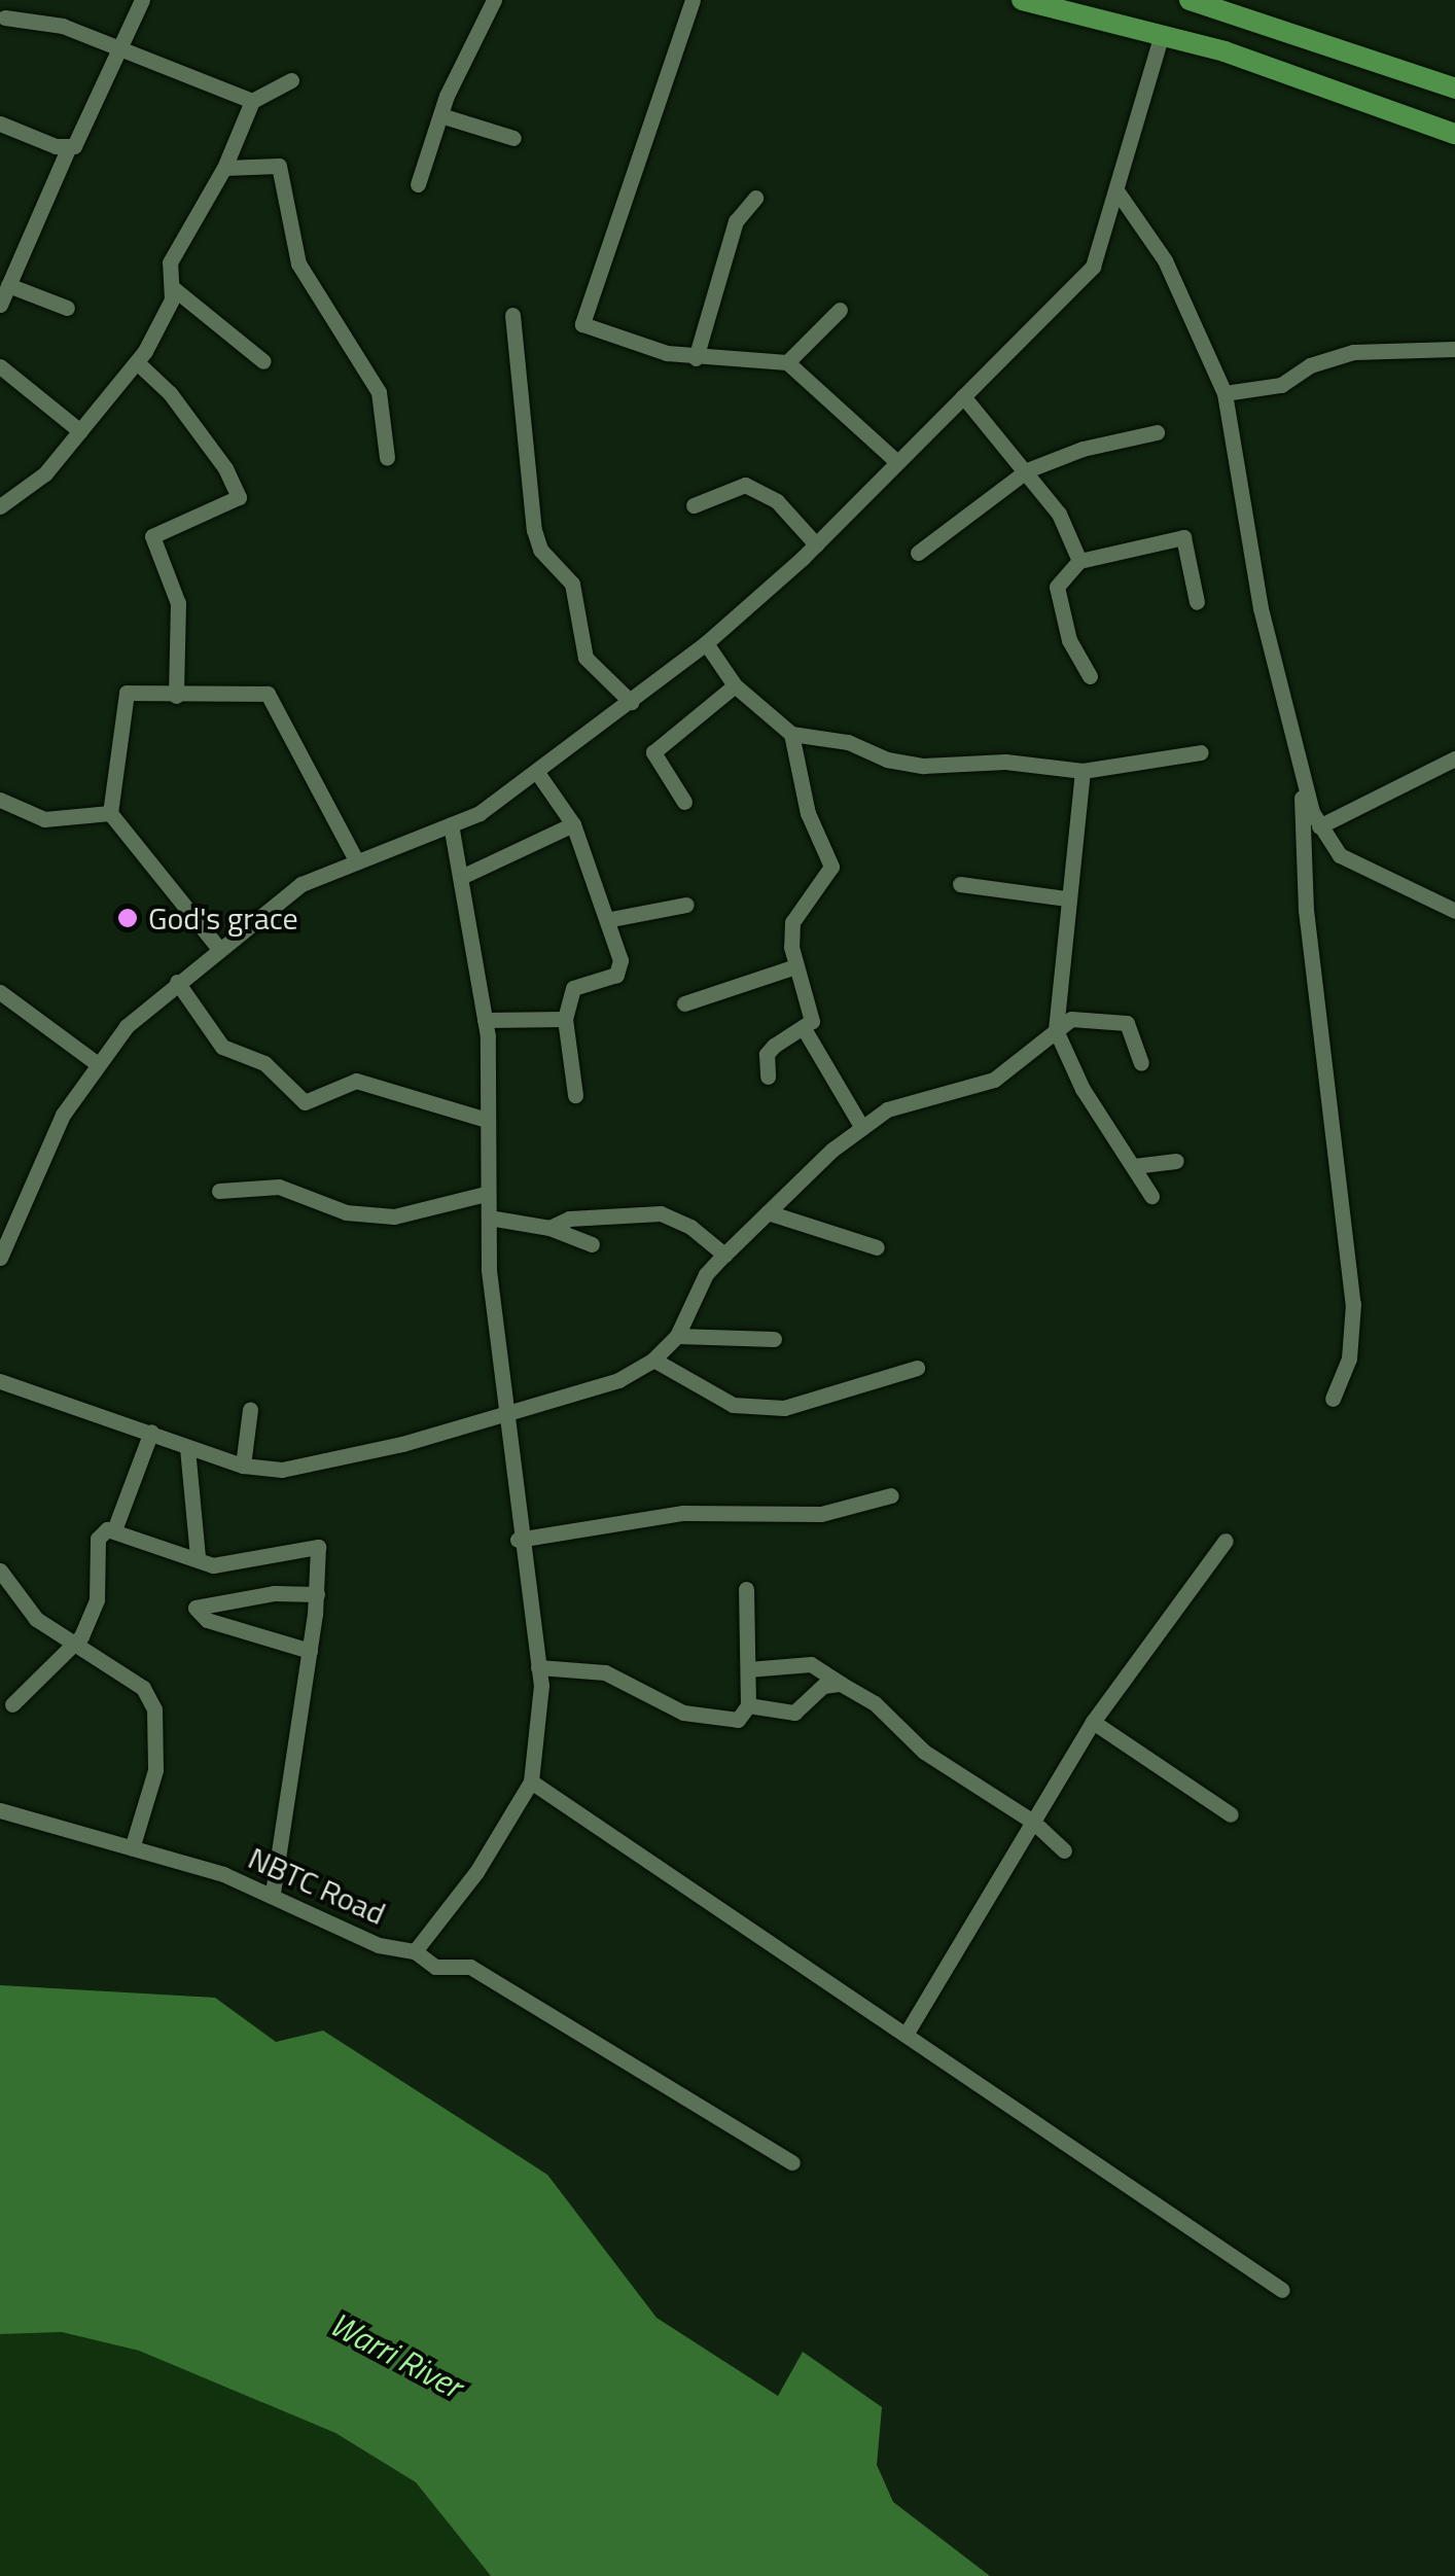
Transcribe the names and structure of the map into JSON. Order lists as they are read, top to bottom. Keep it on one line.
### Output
{"streets":{"street":["NBTC Road"]},"water":["Warri River"],"places":["God's grace"]}
